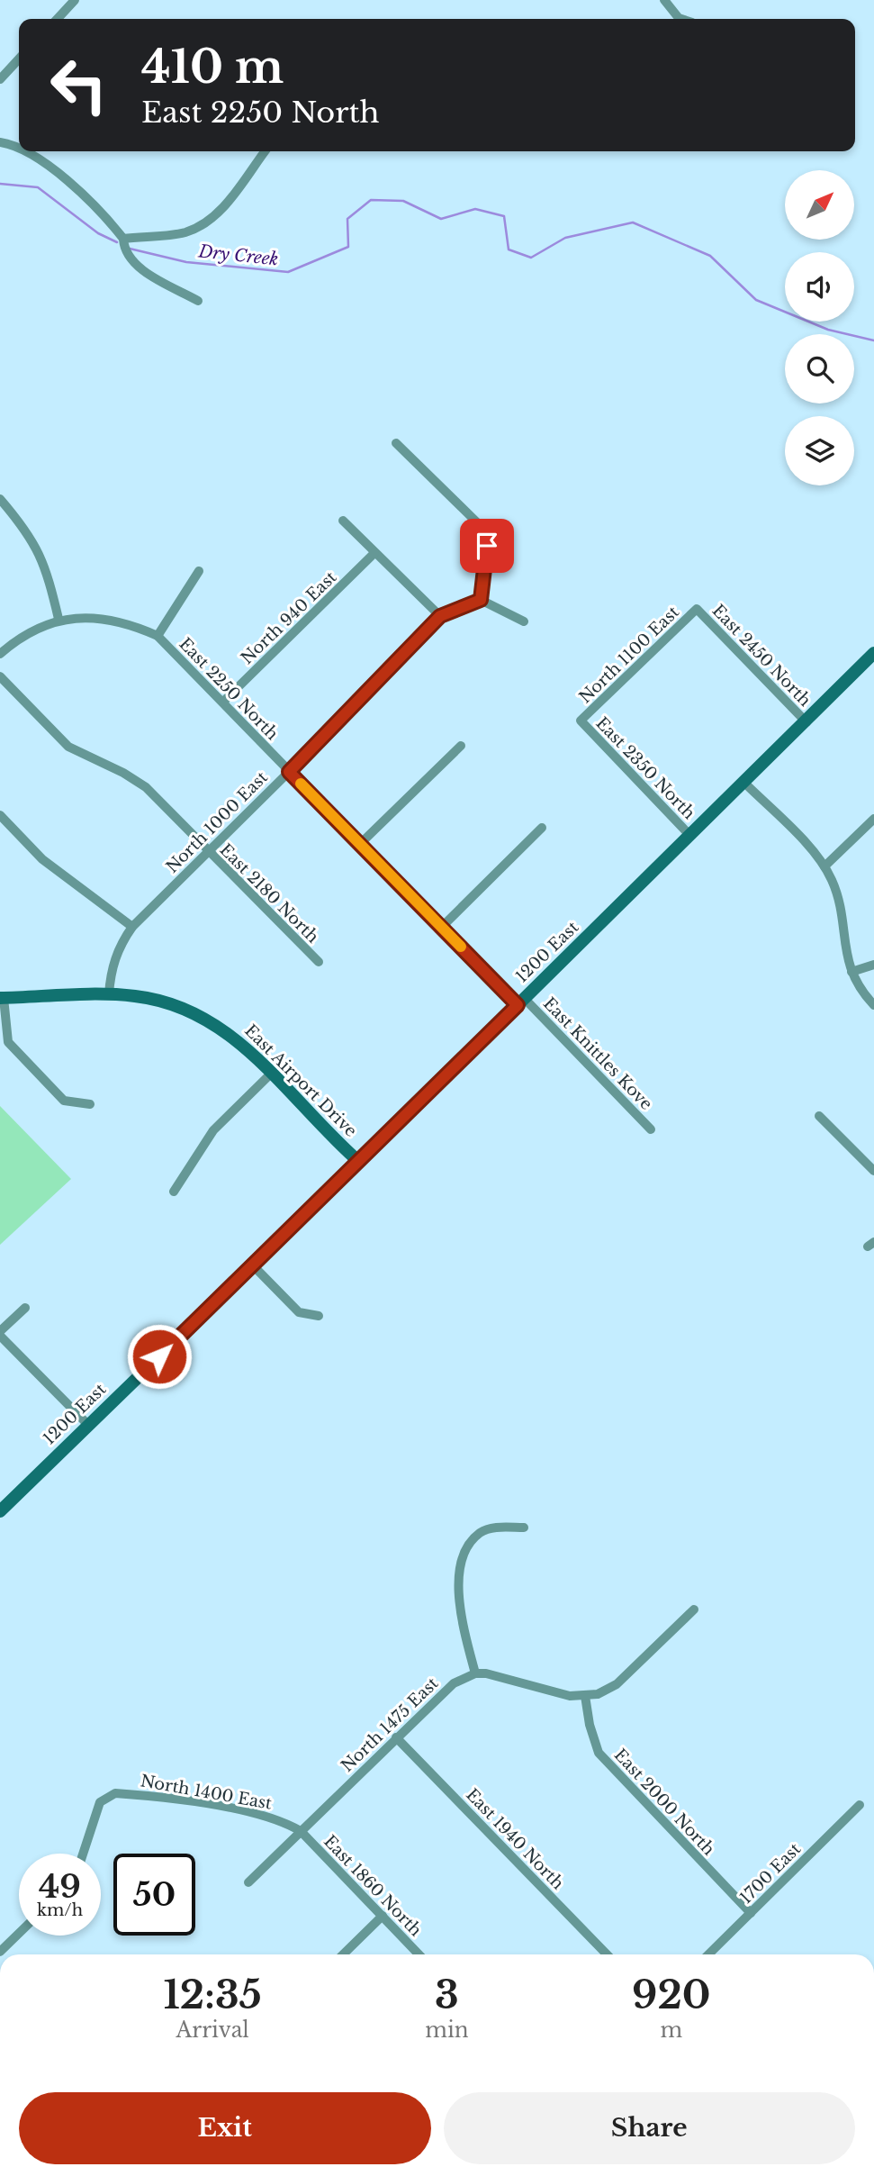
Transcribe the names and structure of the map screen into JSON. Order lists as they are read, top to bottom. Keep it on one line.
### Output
{"streets":{"main road":["1200 East","East Airport Drive"],"street":["North 940 East","North 1100 East","East 2450 North","East 2250 North","East 2350 North","North 1000 East","East 2180 North","East Knittles Kove","North 1475 East","North 1400 East","East 2000 North","East 1940 North","1700 East","East 1860 North"]},"crossings":[["North 940 East","East 2250 North"],["North 1100 East","East 2450 North"],["North 1100 East","East 2350 North"],["East 2450 North","1200 East"],["East 2250 North","North 1000 East"],["East 2250 North","1200 East"],["East 2250 North","East Knittles Kove"],["East 2350 North","1200 East"],["North 1000 East","East 2180 North"],["North 1000 East","East Airport Drive"],["1200 East","East Knittles Kove"],["1200 East","East Airport Drive"],["North 1475 East","North 1400 East"],["North 1475 East","East 1940 North"],["North 1475 East","East 1860 North"],["North 1400 East","East 1860 North"],["East 2000 North","1700 East"]],"water":["Dry Creek"],"north":"top right","page":{"turn":["410 m","East 2250 North"],"speed":"49 km/h","limit":"50","eta":["12:35","Arrival","3","min","920","m"],"buttons":["Exit","Share"]}}
